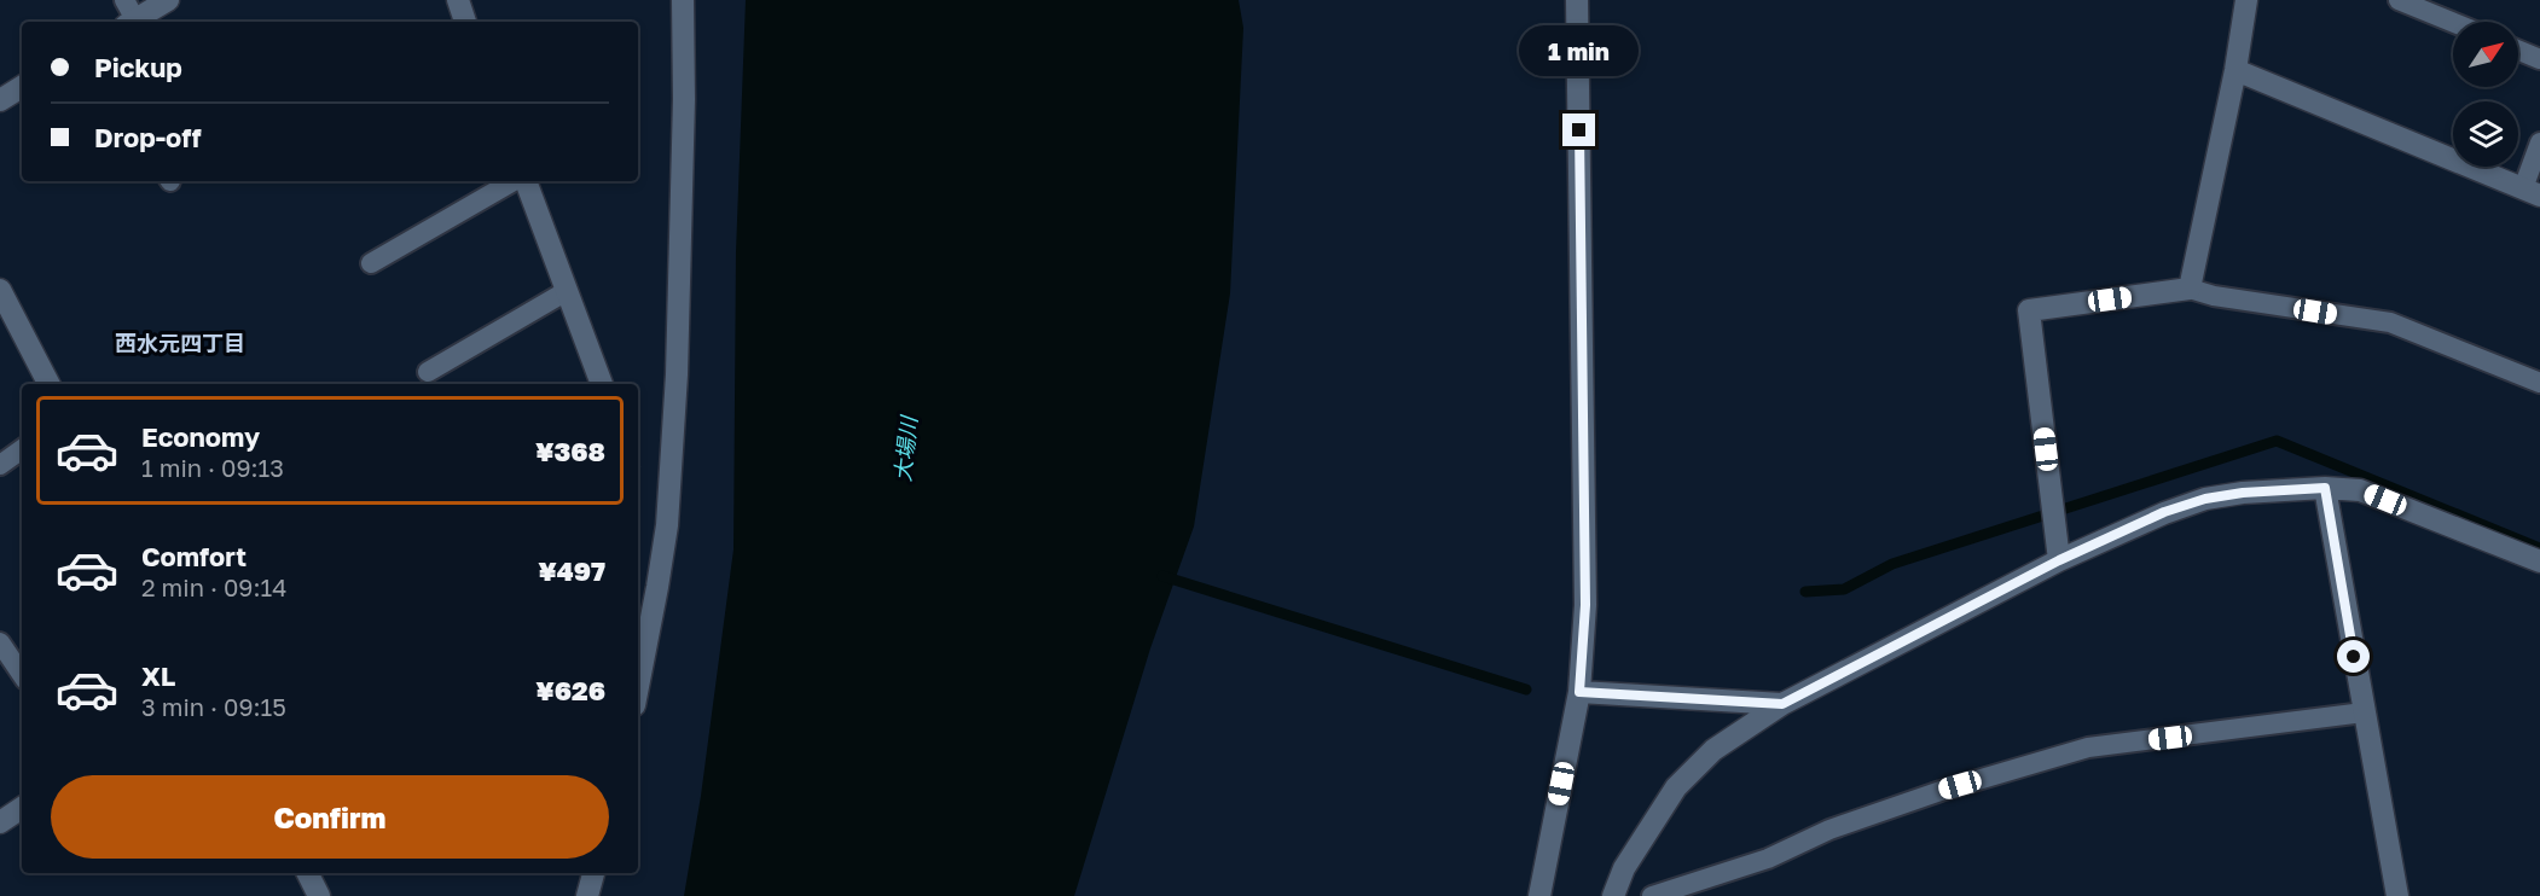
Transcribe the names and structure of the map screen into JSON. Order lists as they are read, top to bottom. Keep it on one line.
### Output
{"districts":["西水元四丁目"],"water":["大場川"],"north":"top right","page":{"banner":["Pickup","Drop-off"],"bubble":"1 min","list":[{"name":"Economy","note":"1 min · 09:13","value":"¥368"},{"name":"Comfort","note":"2 min · 09:14","value":"¥497"},{"name":"XL","note":"3 min · 09:15","value":"¥626"}],"buttons":"Confirm"}}
